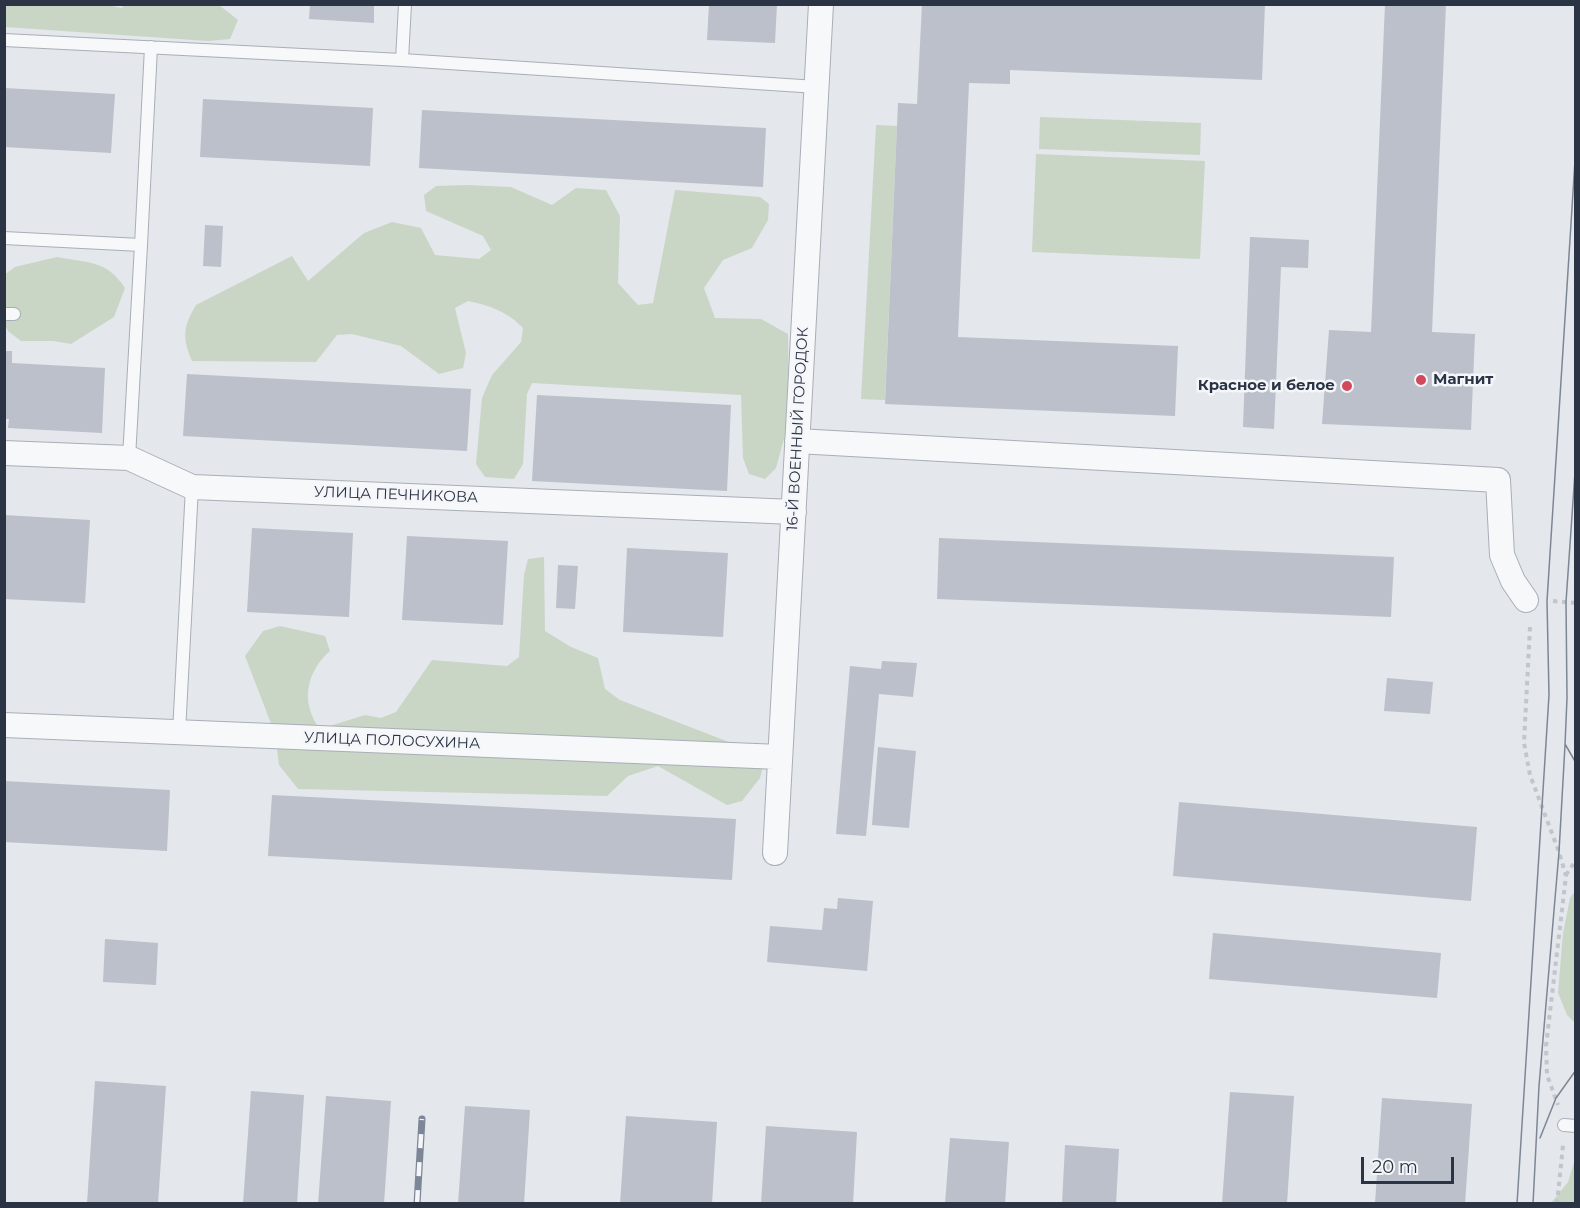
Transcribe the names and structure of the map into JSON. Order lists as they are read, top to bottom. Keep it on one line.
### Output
{"streets":{"street":["16-Й ВОЕННЫЙ ГОРОДОК","УЛИЦА ПЕЧНИКОВА","УЛИЦА ПОЛОСУХИНА"]},"crossings":[["16-Й ВОЕННЫЙ ГОРОДОК","УЛИЦА ПЕЧНИКОВА"],["16-Й ВОЕННЫЙ ГОРОДОК","УЛИЦА ПОЛОСУХИНА"]],"places":["Магнит","Красное и белое"],"scale_bar":"20 m"}
